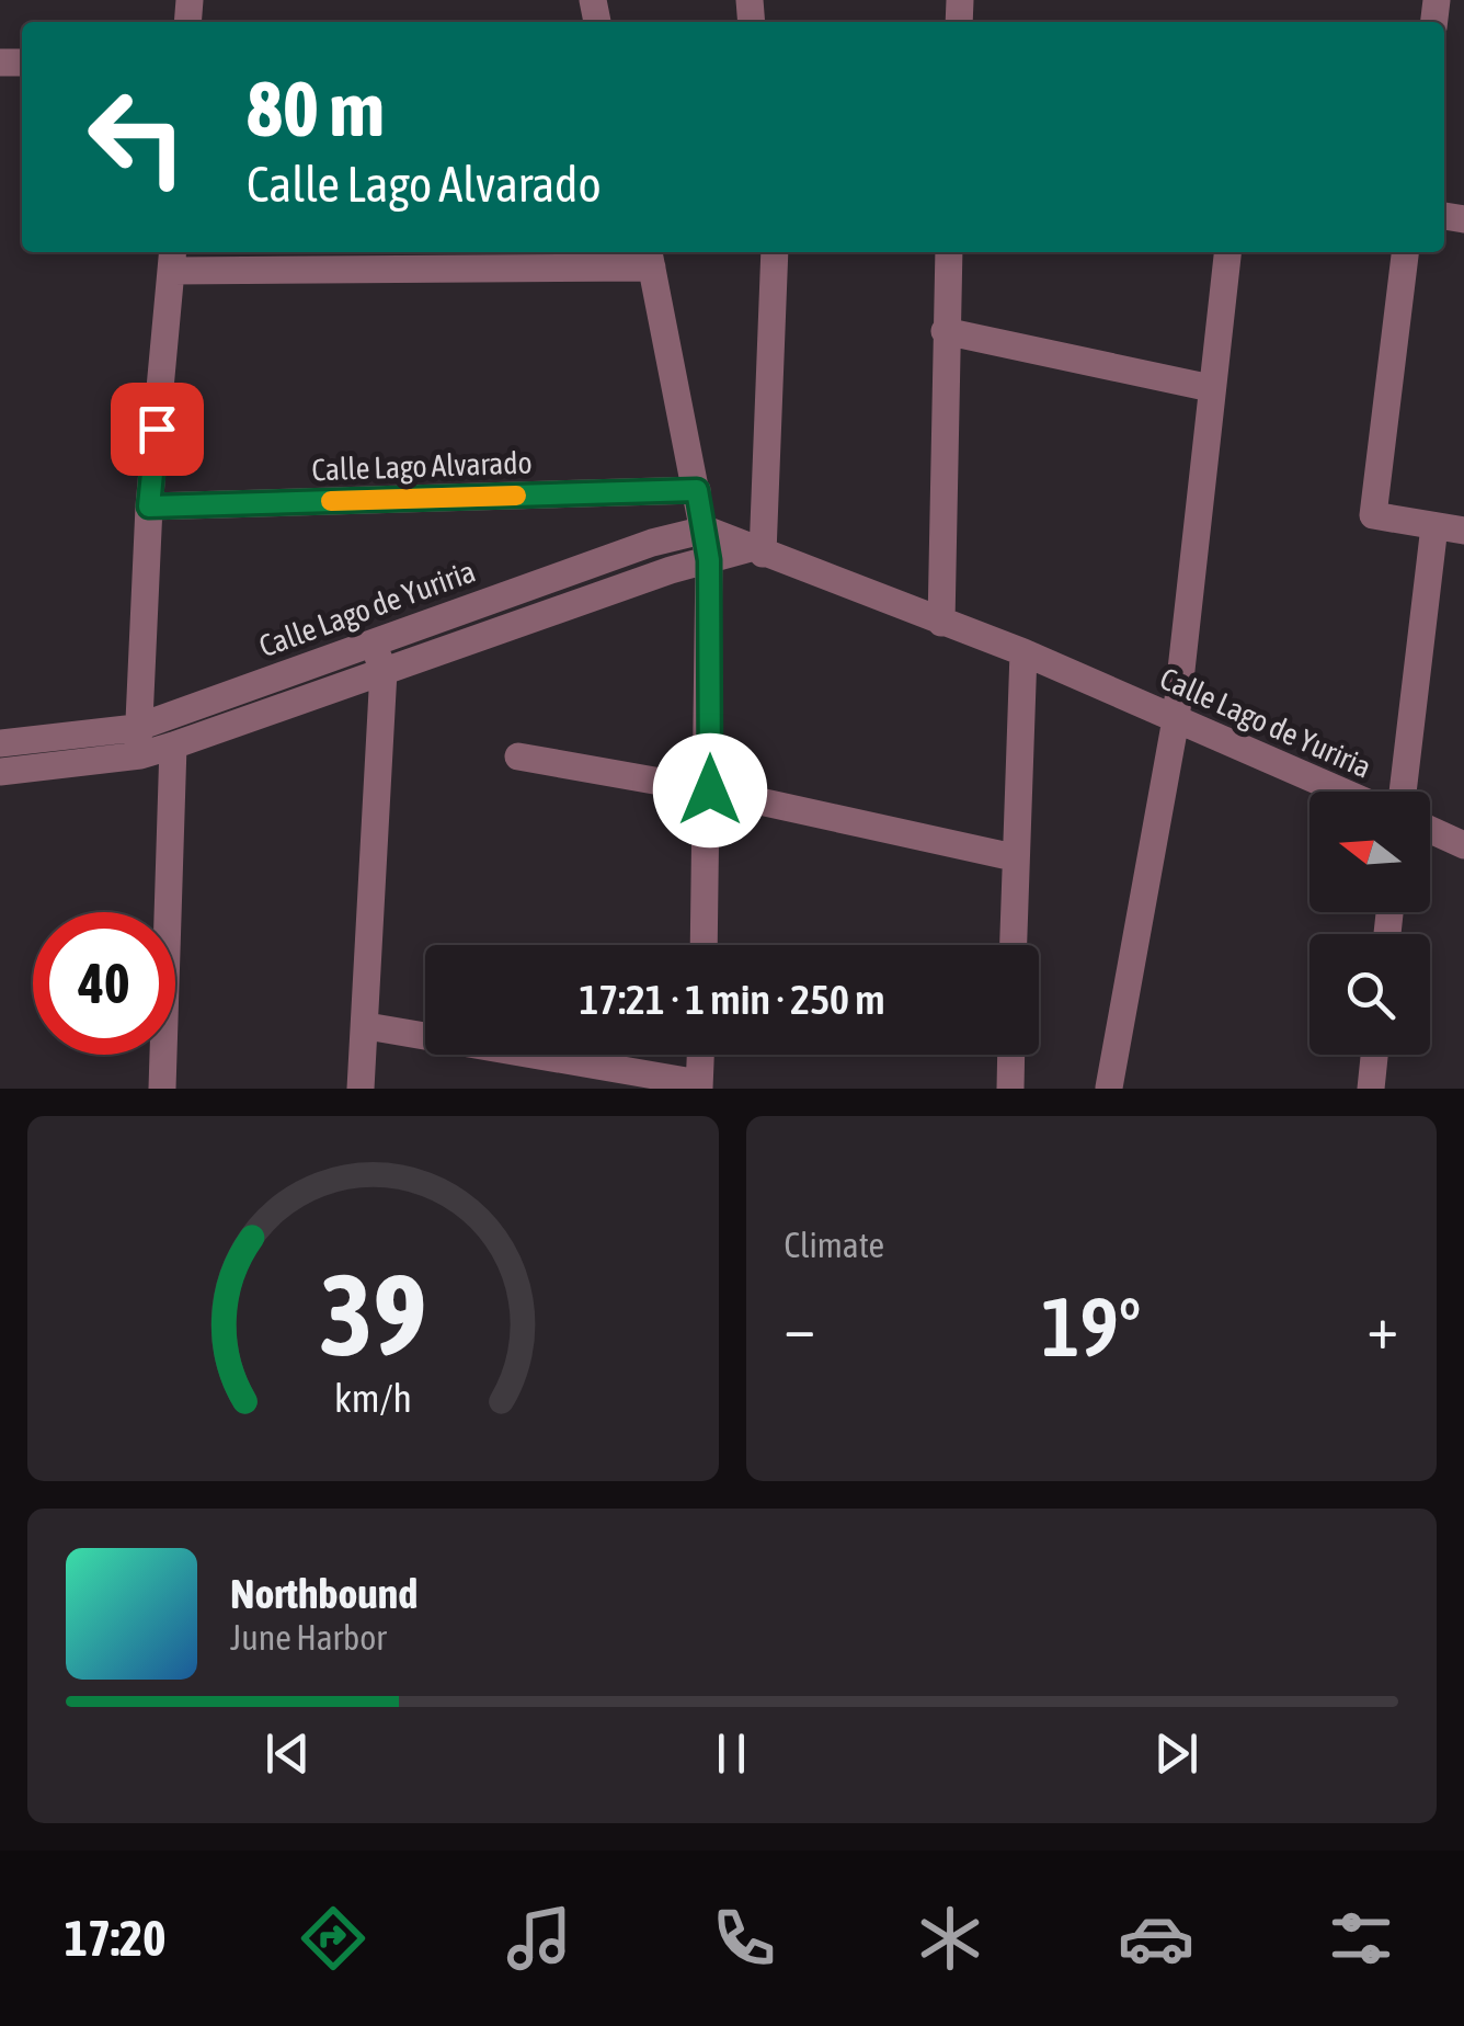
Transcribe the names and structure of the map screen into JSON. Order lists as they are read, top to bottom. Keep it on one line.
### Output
{"streets":{"street":["Calle Lago Alvarado","Calle Lago de Yuriria"]},"north":"left","page":{"turn":["80 m","Calle Lago Alvarado"],"limit":"40","trip":"17:21 · 1 min · 250 m","tile":"Climate","heat":["−","19°","+"],"song":["Northbound","June Harbor"],"tabs":"17:20","gauge":["39","km/h"]}}
